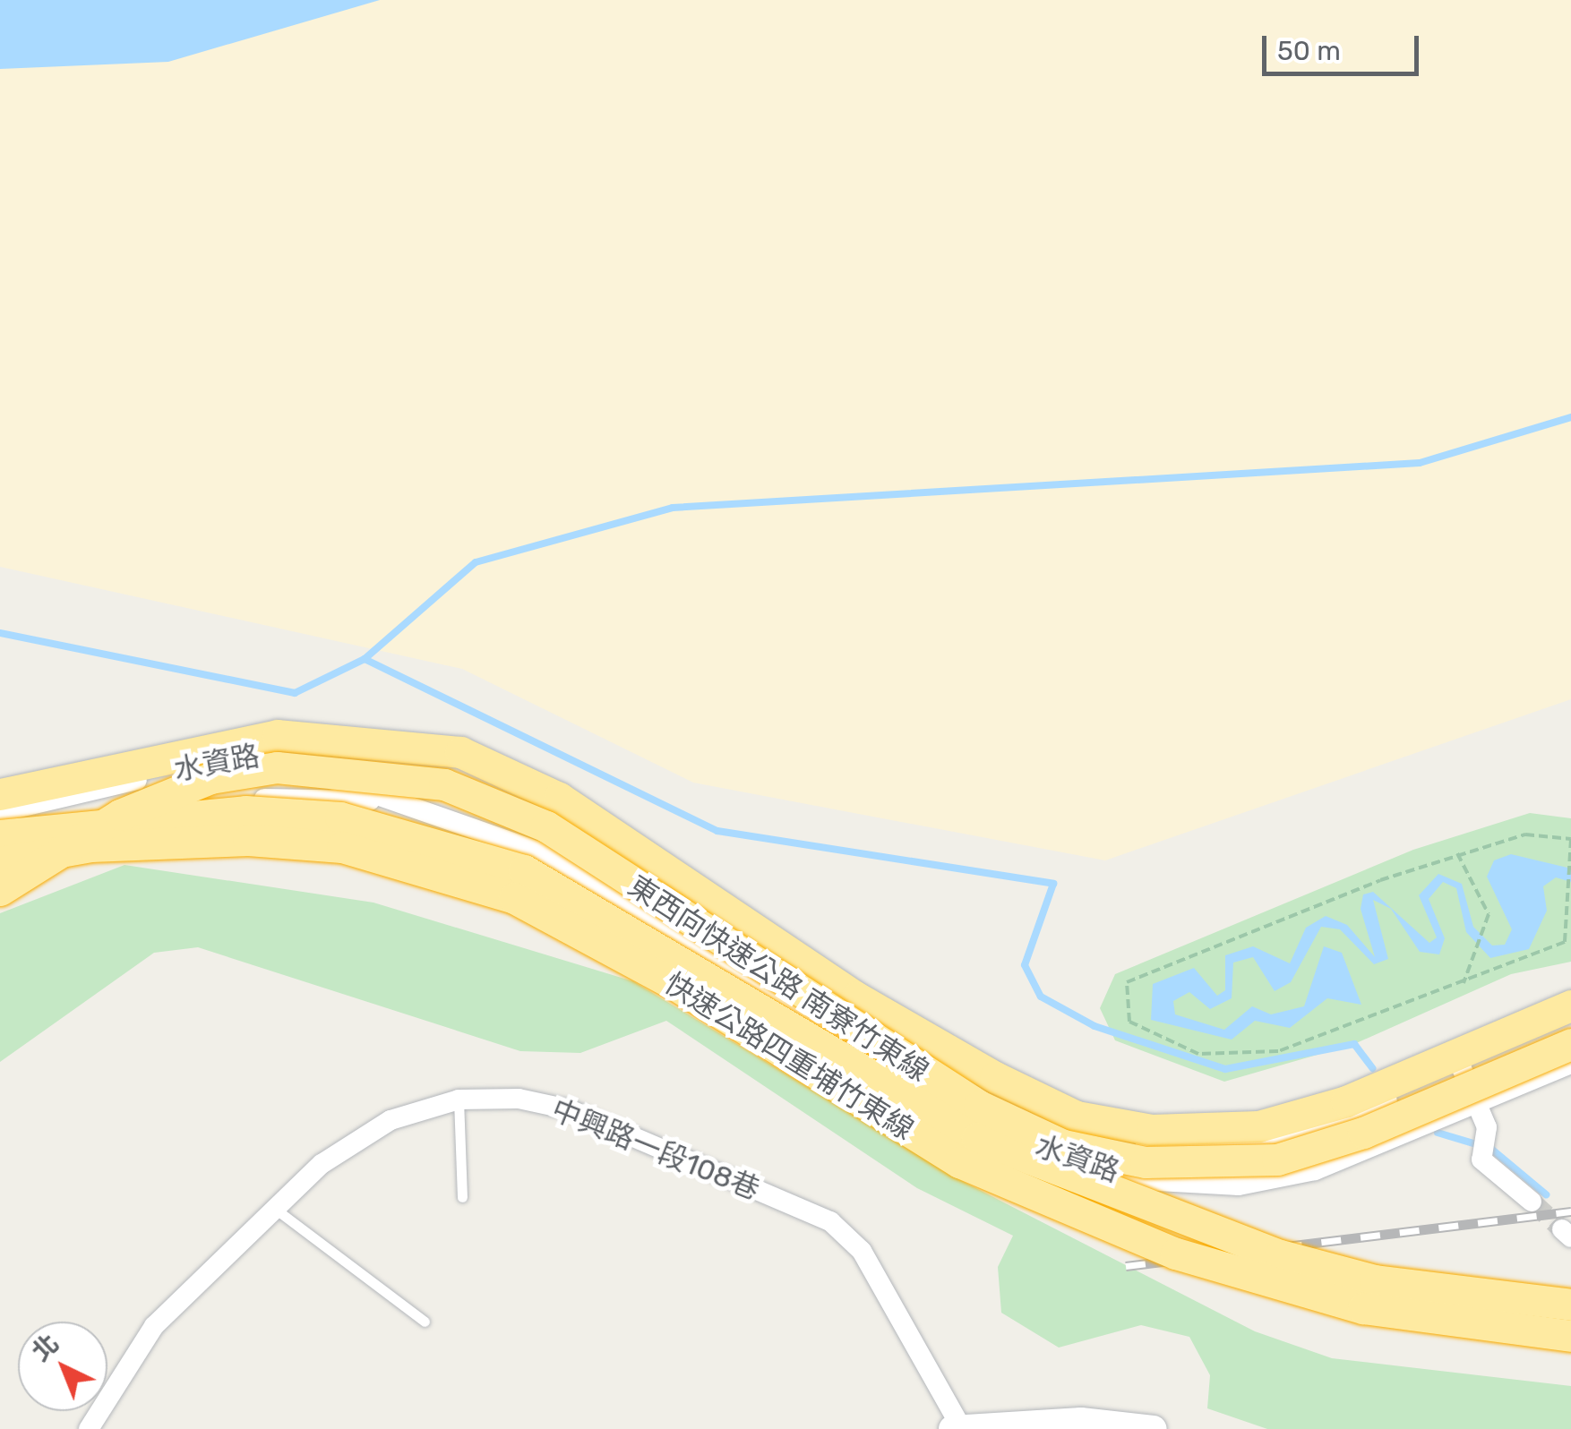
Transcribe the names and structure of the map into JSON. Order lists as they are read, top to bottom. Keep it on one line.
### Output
{"streets":{"highway":["東西向快速公路 南寮竹東線","快速公路四重埔竹東線"],"street":["水資路","中興路一段108巷"]},"scale_bar":"50 m","north":"top left"}
